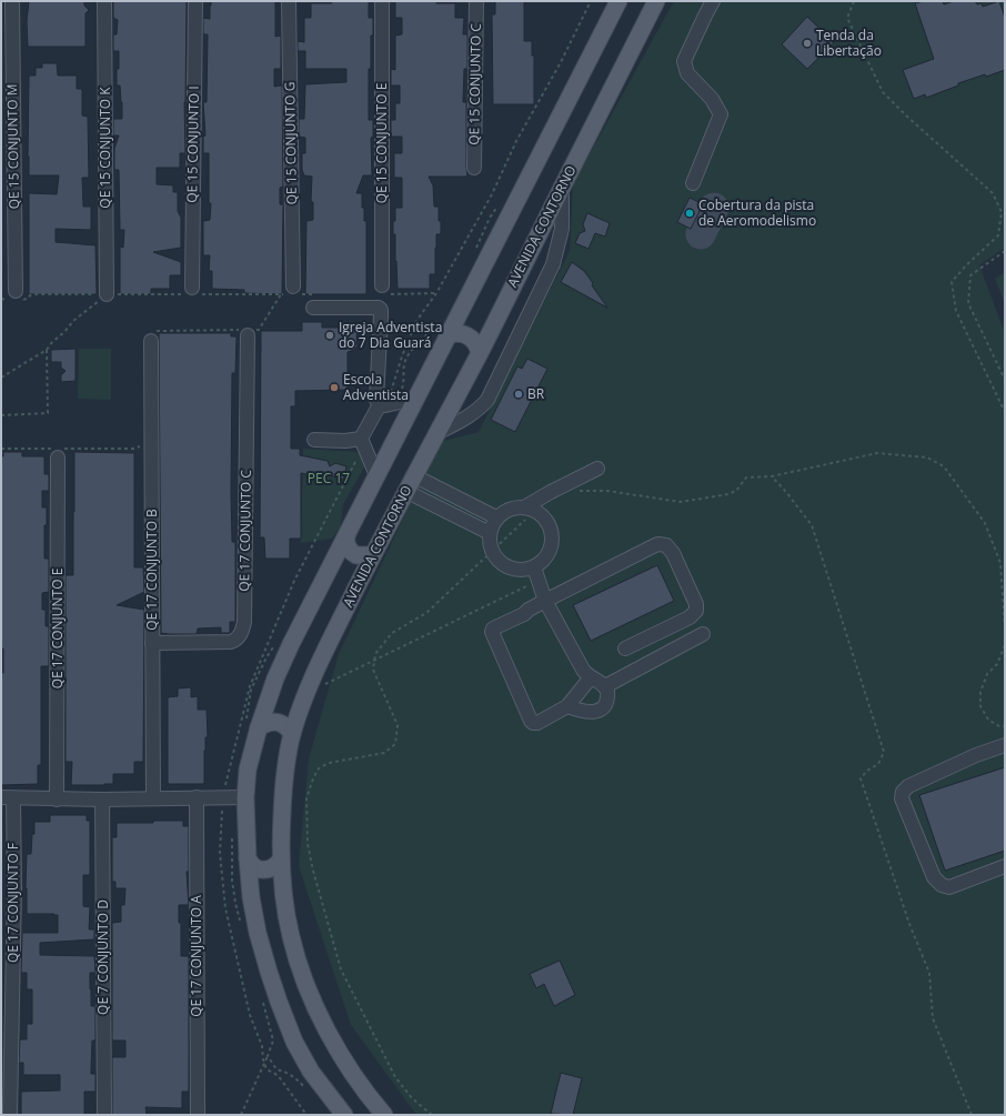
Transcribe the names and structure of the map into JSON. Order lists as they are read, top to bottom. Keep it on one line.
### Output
{"streets":{"main road":["AVENIDA CONTORNO"],"street":["QE 15 CONJUNTO C","QE 15 CONJUNTO G","QE 15 CONJUNTO E","QE 15 CONJUNTO I","QE 15 CONJUNTO M","QE 15 CONJUNTO K","QE 17 CONJUNTO C","QE 17 CONJUNTO B","QE 17 CONJUNTO E","QE 17 CONJUNTO F","QE 17 CONJUNTO A","QE 7 CONJUNTO D"]},"crossings":[["QE 17 CONJUNTO C","QE 17 CONJUNTO B"]],"parks":["PEC 17"],"places":["Tenda da Libertação","Cobertura da pista de Aeromodelismo","Igreja Adventista do 7 Dia Guará","Escola Adventista","BR"]}
